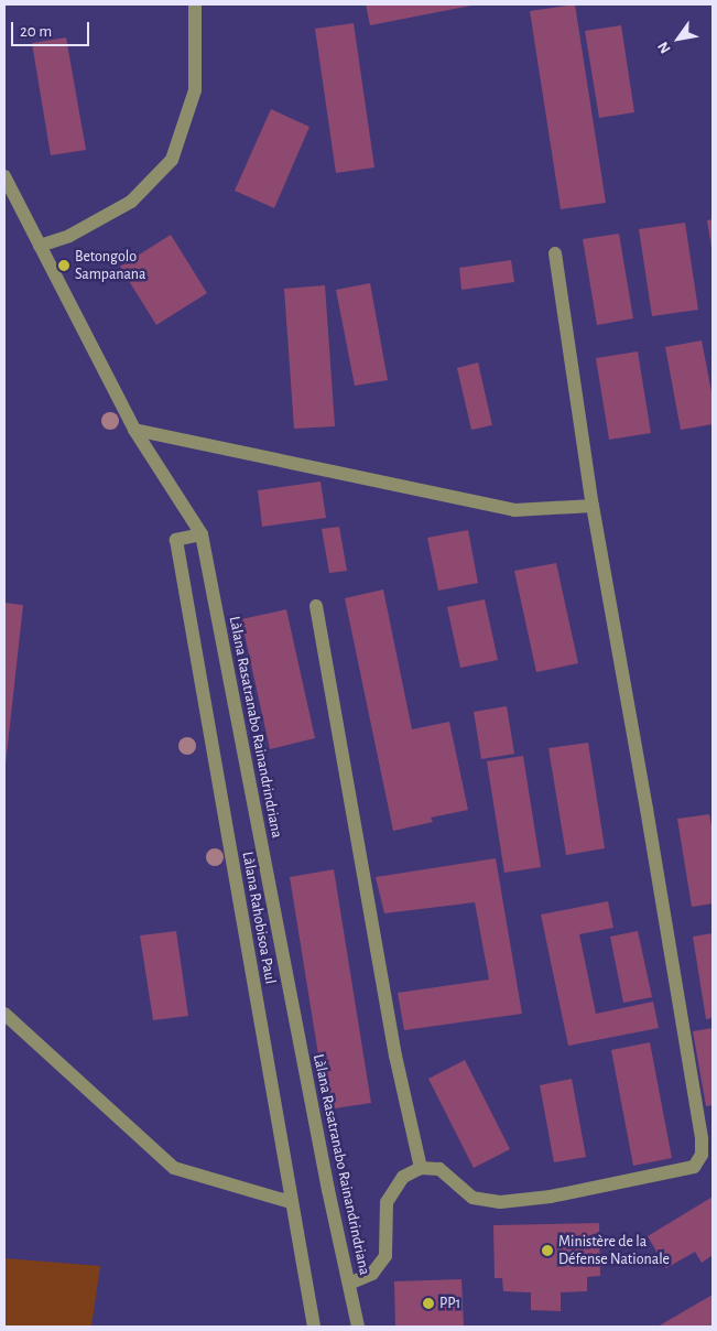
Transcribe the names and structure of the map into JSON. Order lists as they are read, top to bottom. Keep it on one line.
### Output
{"streets":{"street":["Làlana Rasatranabo Rainandrindriana","Làlana Rahobisoa Paul"]},"crossings":[["Làlana Rasatranabo Rainandrindriana","Làlana Rahobisoa Paul"]],"places":["Betongolo Sampanana","Ministère de la Défense Nationale","PP1"],"scale_bar":"20 m","north":"bottom left"}
